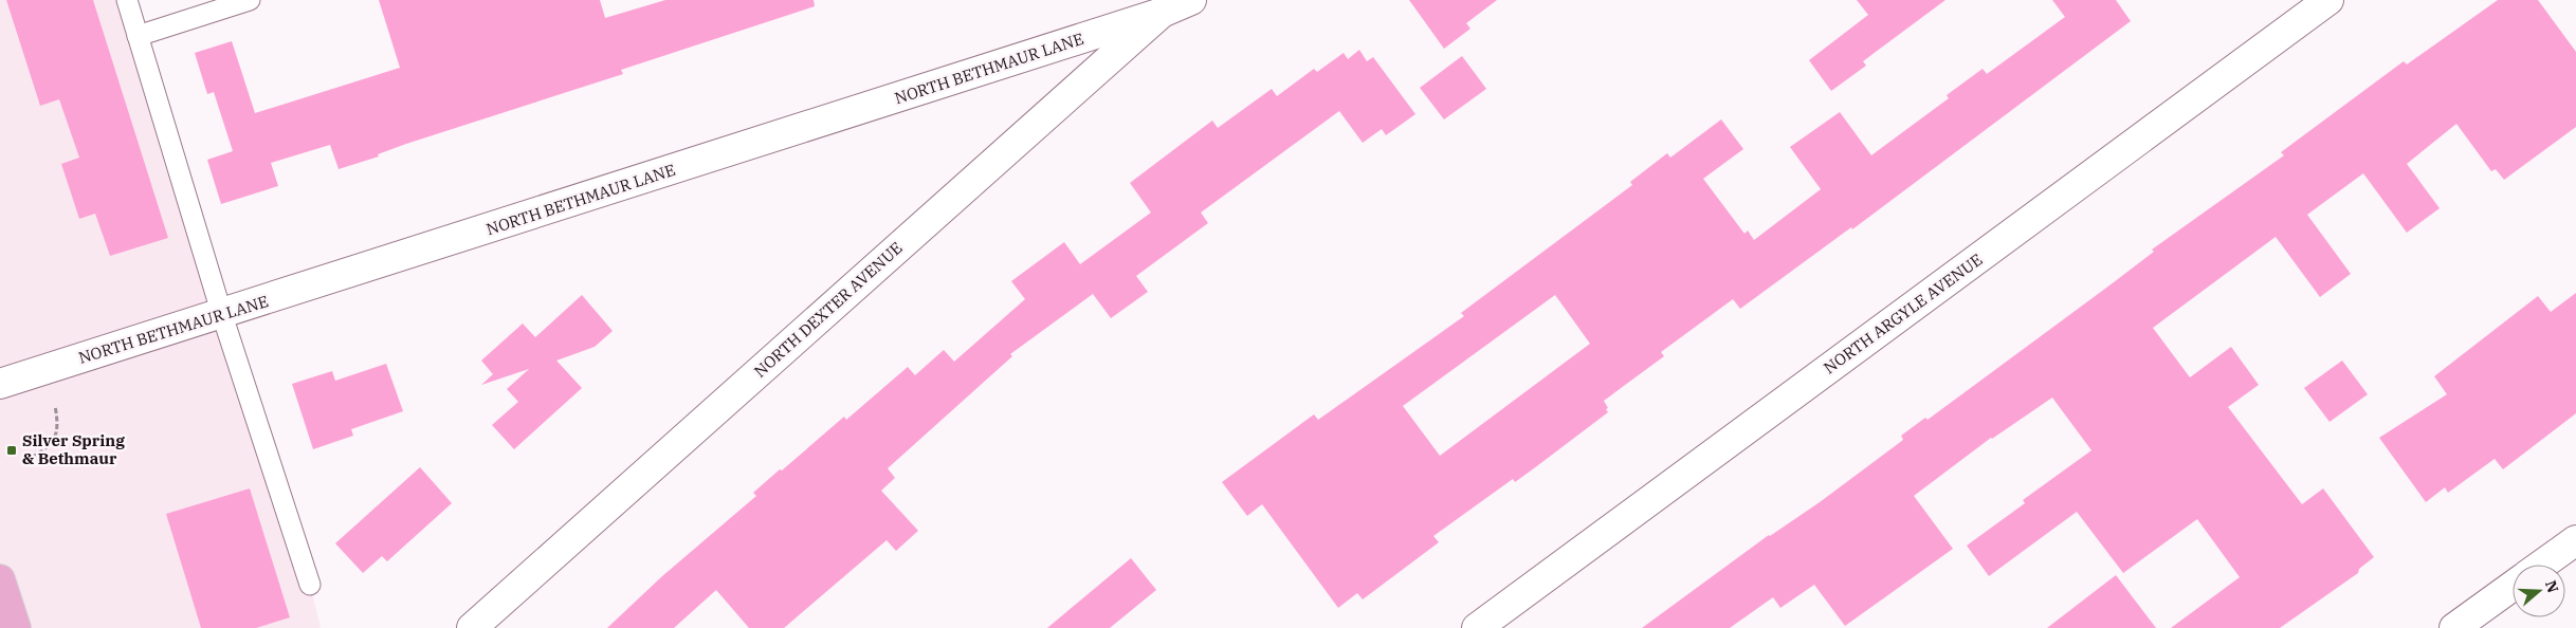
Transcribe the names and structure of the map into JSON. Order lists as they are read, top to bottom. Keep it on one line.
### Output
{"streets":{"street":["NORTH BETHMAUR LANE","NORTH DEXTER AVENUE","NORTH ARGYLE AVENUE"]},"crossings":[["NORTH BETHMAUR LANE","NORTH DEXTER AVENUE"]],"places":{"transit":["Silver Spring & Bethmaur"]},"north":"right"}
